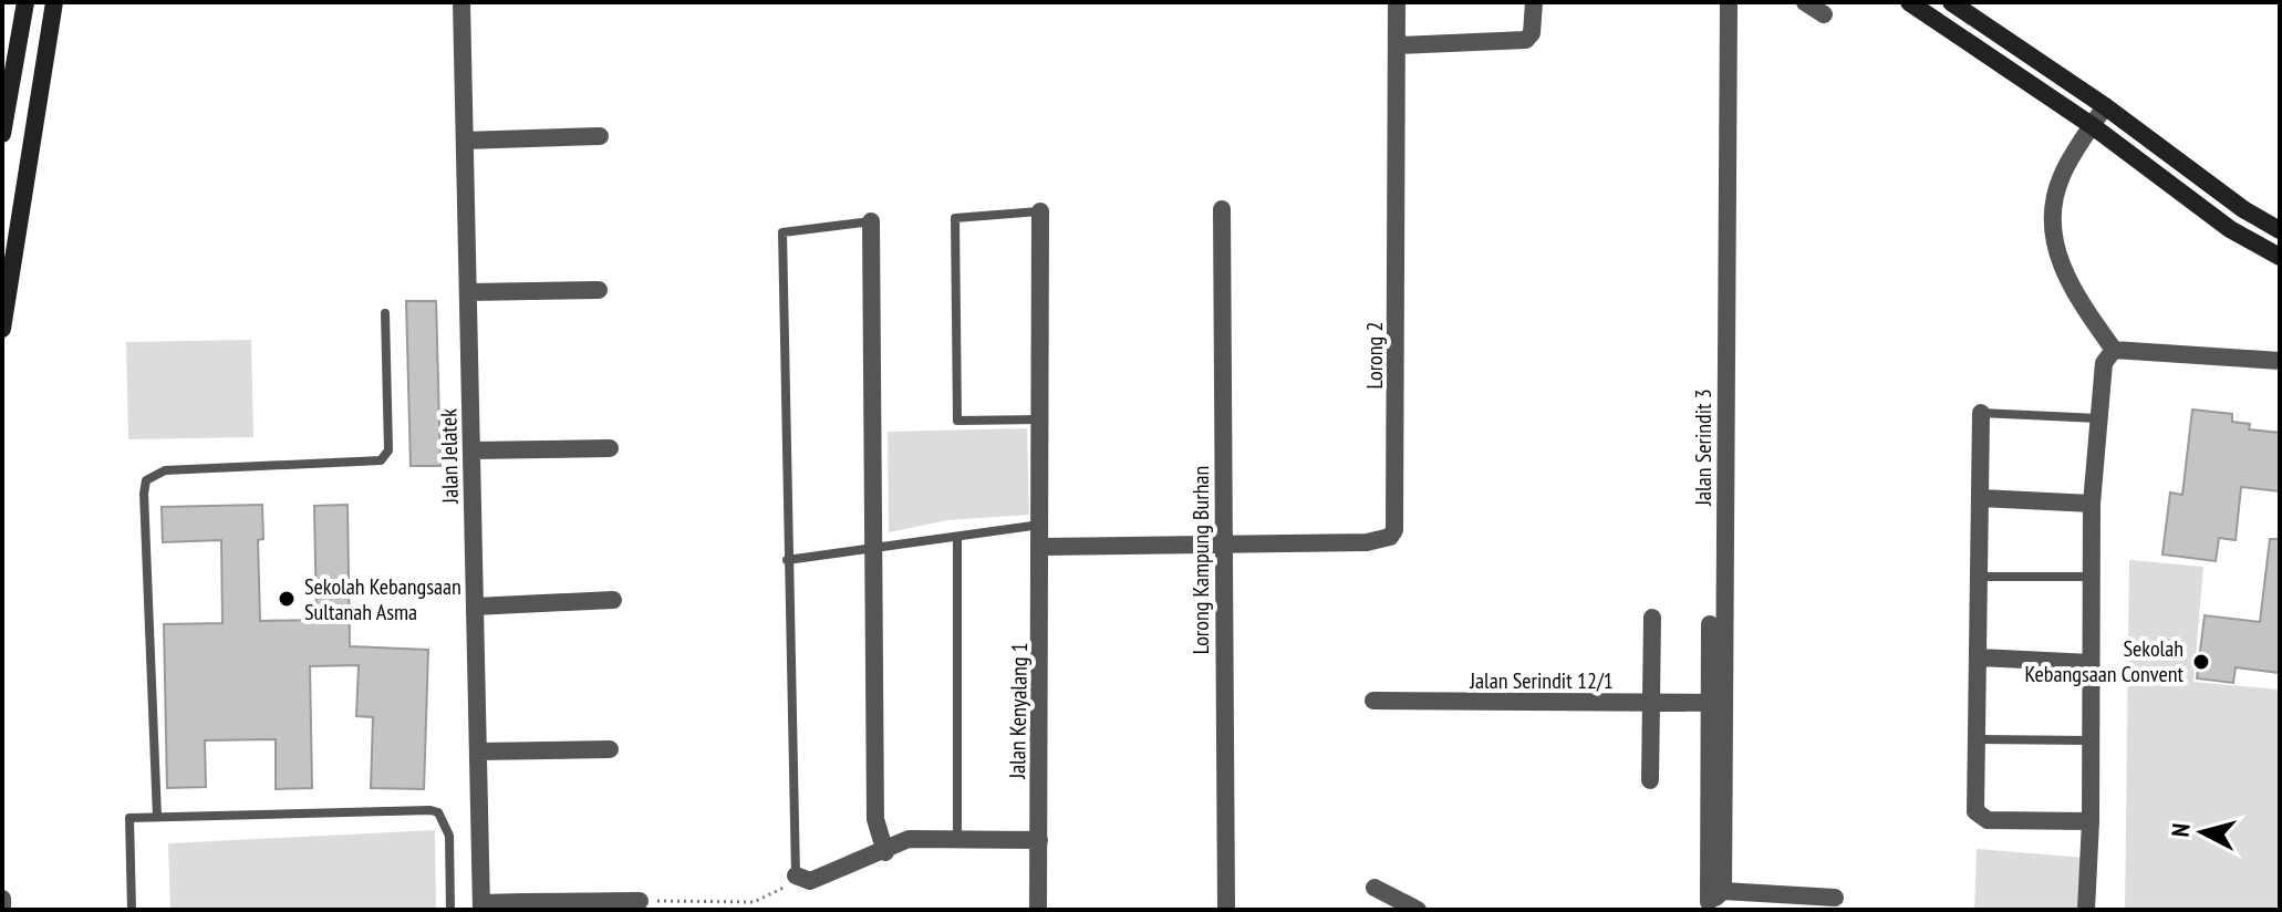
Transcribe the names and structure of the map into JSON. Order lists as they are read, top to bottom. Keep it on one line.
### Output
{"streets":{"street":["Lorong 2","Jalan Serindit 3","Jalan Jelatek","Lorong Kampung Burhan","Jalan Serindit 12/1","Jalan Kenyalang 1"]},"crossings":[["Lorong 2","Lorong Kampung Burhan"]],"places":["Sekolah Kebangsaan Sultanah Asma","Sekolah Kebangsaan Convent"],"north":"left"}
